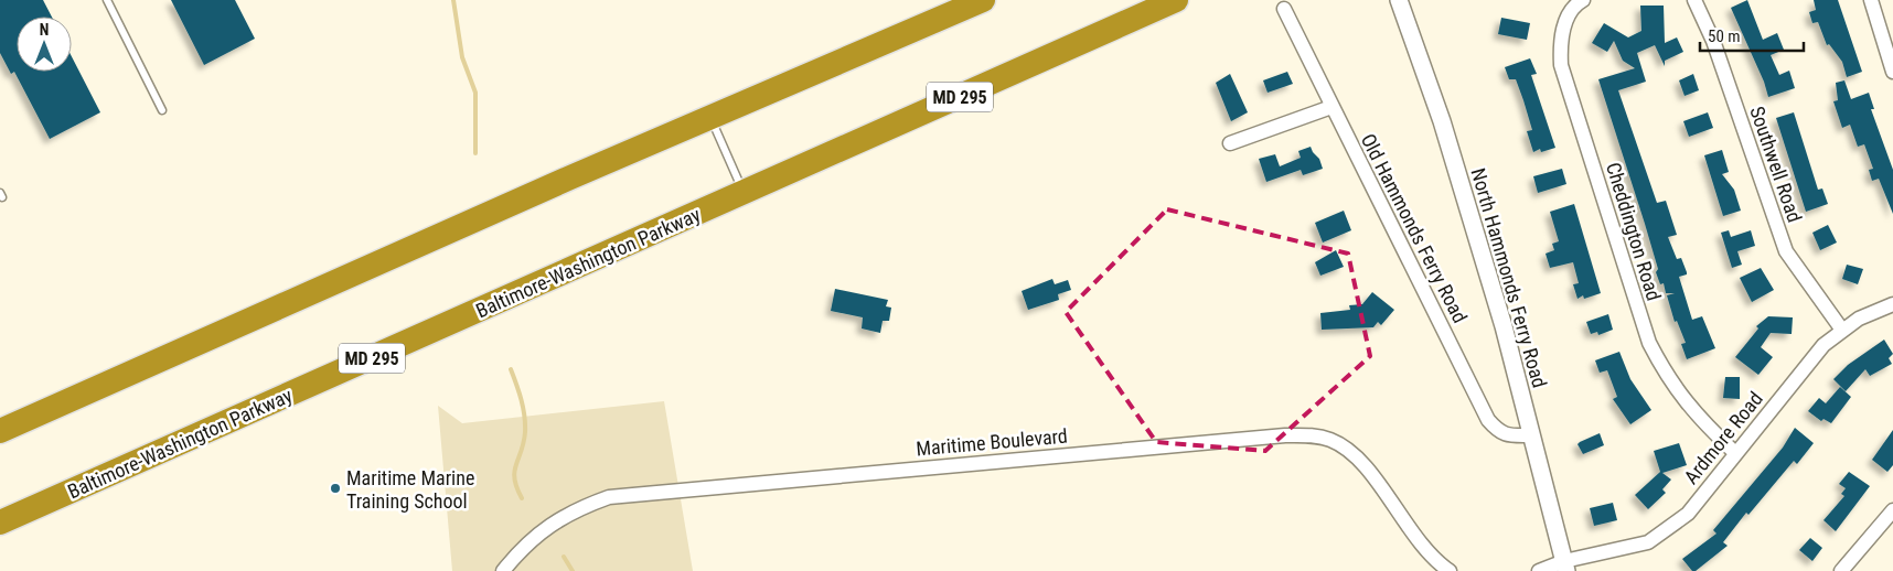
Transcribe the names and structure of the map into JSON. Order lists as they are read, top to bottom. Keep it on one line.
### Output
{"streets":{"highway":["MD 295","Baltimore-Washington Parkway"],"street":["Southwell Road","Old Hammonds Ferry Road","Cheddington Road","North Hammonds Ferry Road","Ardmore Road","Maritime Boulevard"]},"crossings":[["Southwell Road","Ardmore Road"],["Old Hammonds Ferry Road","North Hammonds Ferry Road"],["Cheddington Road","Ardmore Road"],["North Hammonds Ferry Road","Ardmore Road"]],"places":["Maritime Marine Training School"],"scale_bar":"50 m","north":"top"}
